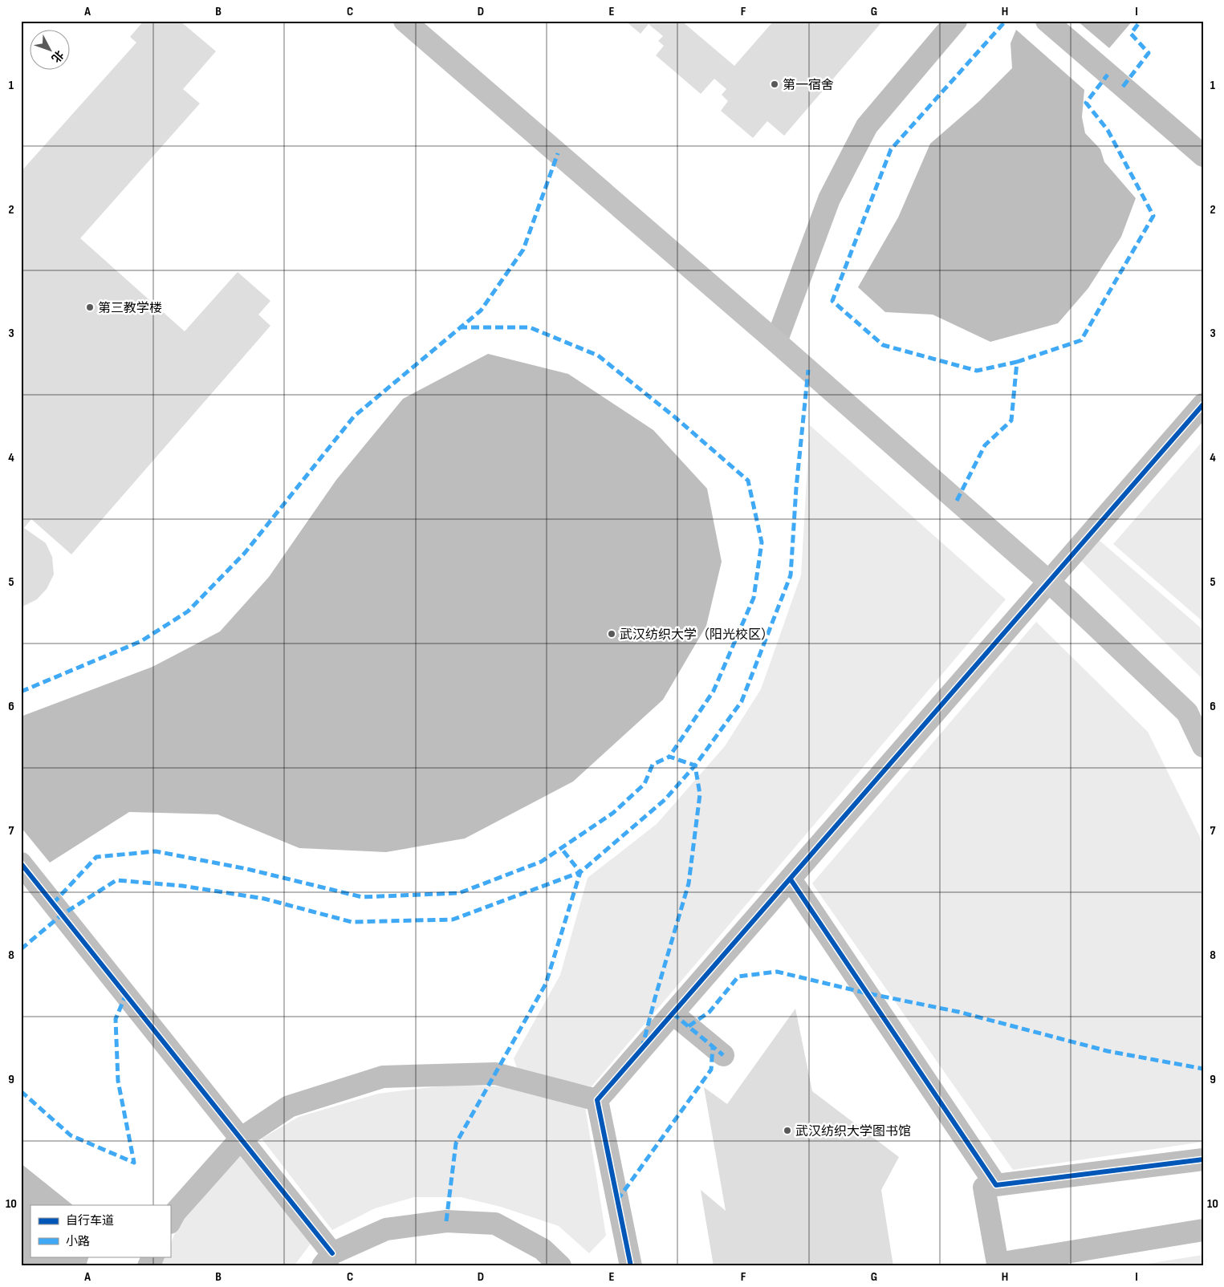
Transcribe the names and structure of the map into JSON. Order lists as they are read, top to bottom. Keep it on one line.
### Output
{"places":["第一宿舍","第三教学楼","武汉纺织大学（阳光校区）","武汉纺织大学图书馆"],"legend":["自行车道","小路"],"north":"bottom right","grid":{"columns":["A","B","C","D","E","F","G","H","I"],"rows":["1","2","3","4","5","6","7","8","9","10"]}}
